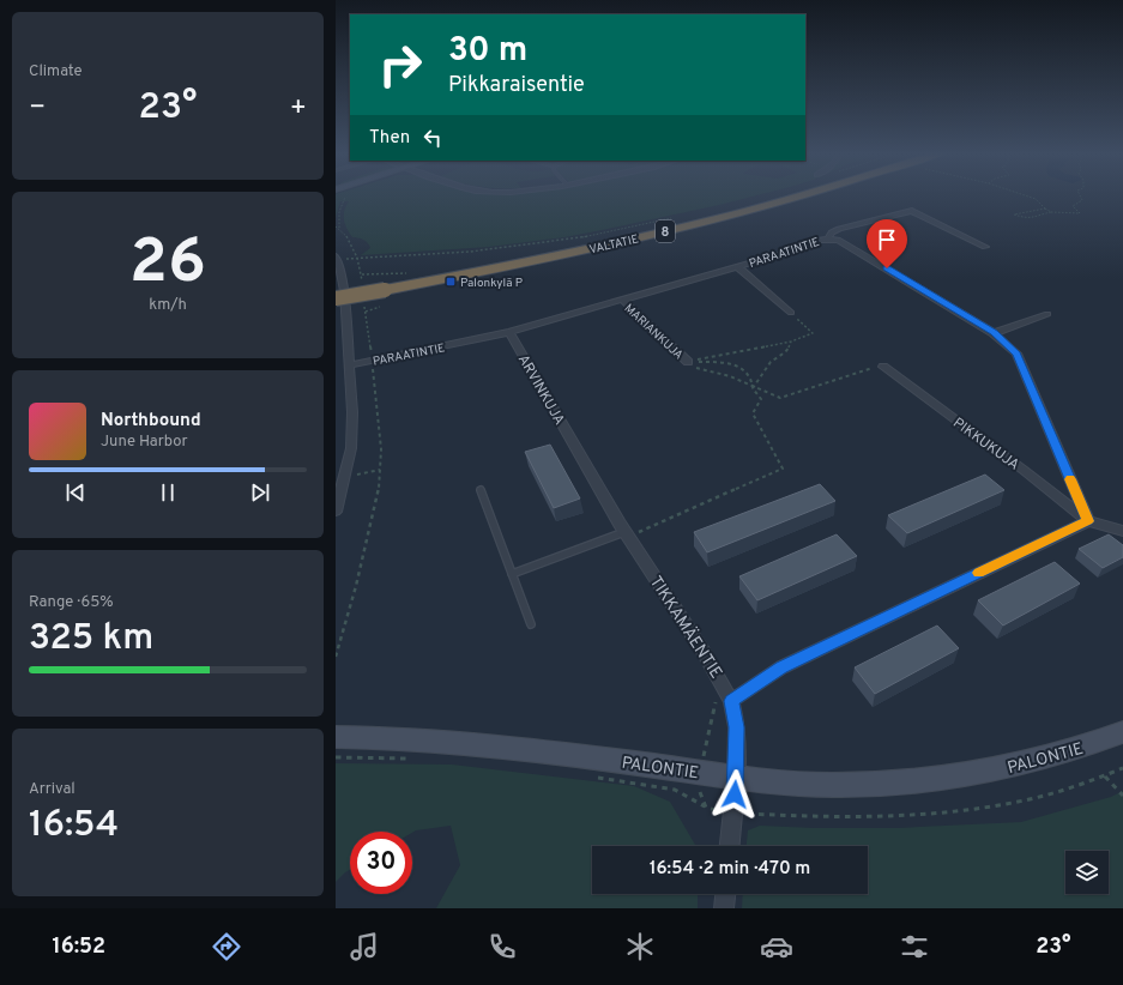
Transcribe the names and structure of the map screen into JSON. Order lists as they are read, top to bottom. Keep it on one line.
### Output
{"streets":{"highway":["8","VALTATIE"],"street":["PARAATINTIE","MARIANKUJA","ARVINKUJA","PIKKUKUJA","TIKKAMÄENTIE","PALONTIE"]},"crossings":[["PARAATINTIE","MARIANKUJA"],["PARAATINTIE","ARVINKUJA"],["PARAATINTIE","PIKKUKUJA"],["ARVINKUJA","TIKKAMÄENTIE"],["TIKKAMÄENTIE","PALONTIE"]],"places":{"transit":["Palonkylä P"]},"page":{"tile":["Climate",["26","km/h"],["Range · 65%","325 km"],["Arrival","16:54"]],"turn":["30 m","Pikkaraisentie"],"heat":["−","23°","+"],"then":"Then","song":["Northbound","June Harbor"],"limit":"30","trip":"16:54 · 2 min · 470 m","tabs":["16:52","23°"]}}
